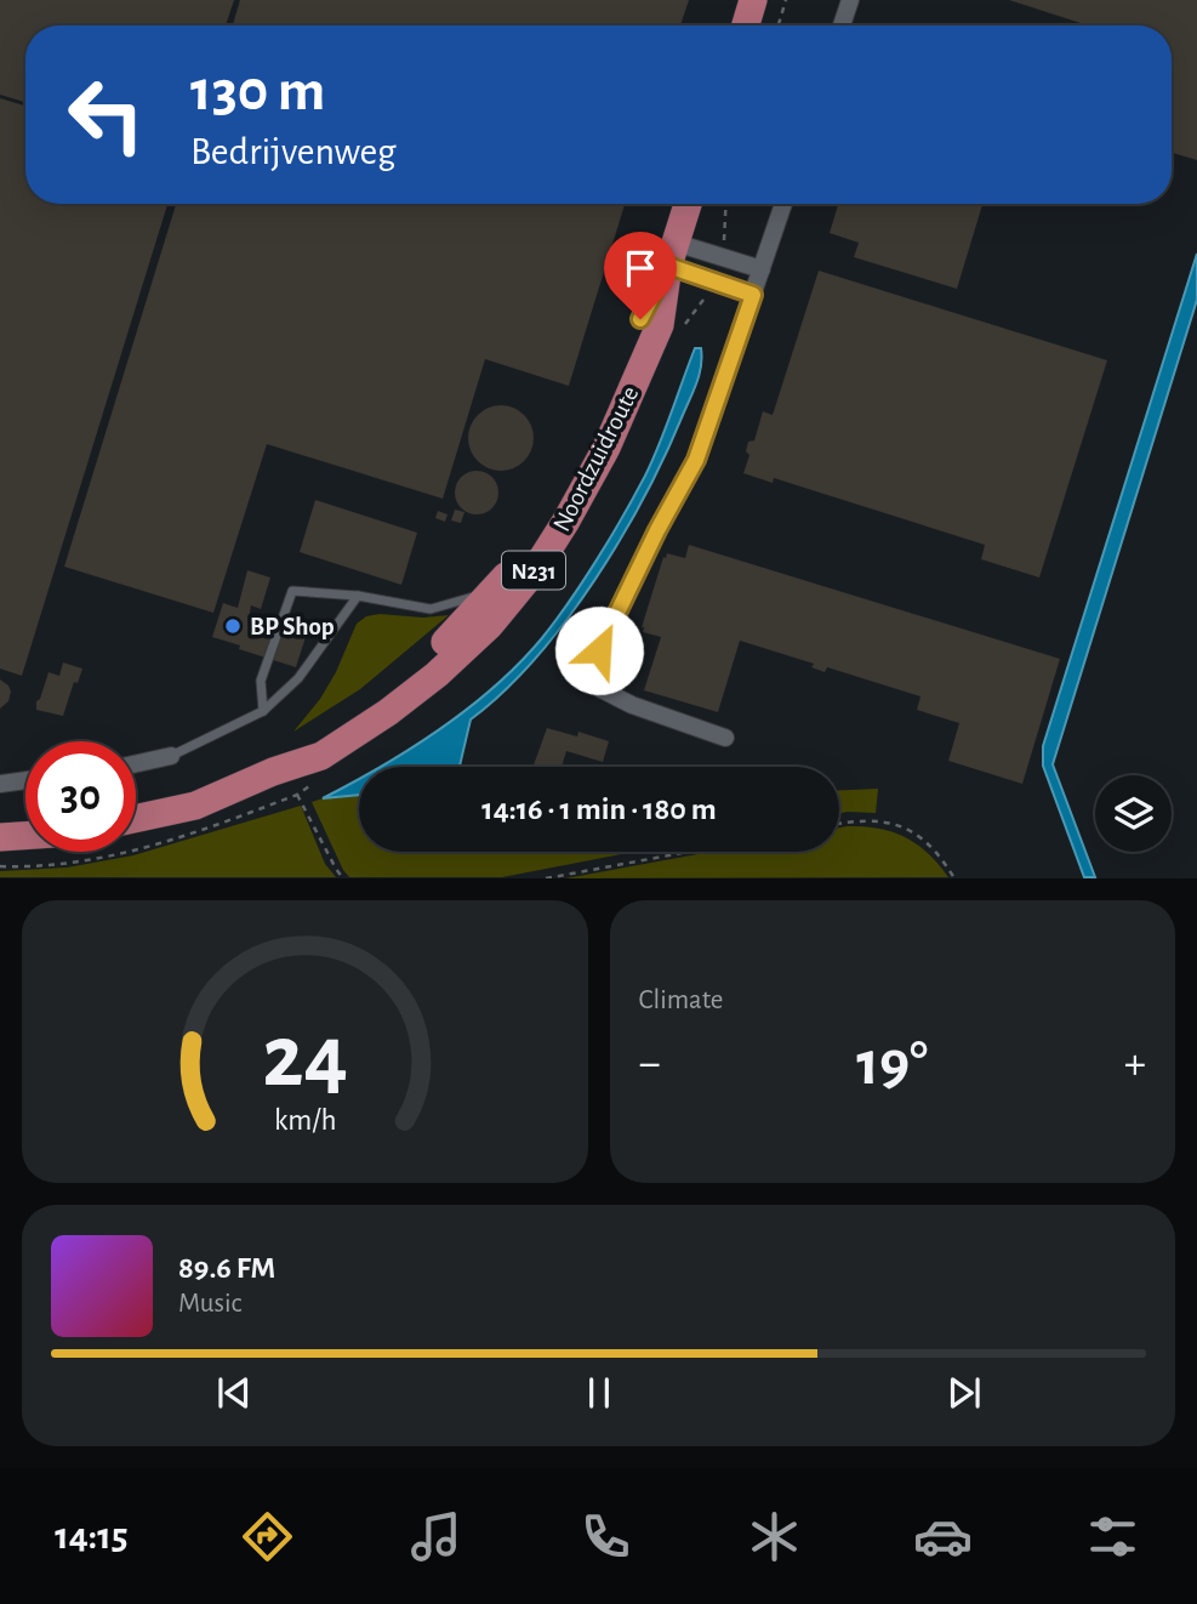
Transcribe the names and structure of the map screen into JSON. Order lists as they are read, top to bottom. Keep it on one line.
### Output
{"streets":{"main road":["Noordzuidroute","N231"]},"places":["BP Shop"],"page":{"turn":["130 m","Bedrijvenweg"],"limit":"30","trip":"14:16 · 1 min · 180 m","tile":"Climate","heat":["−","19°","+"],"song":["89.6 FM","Music"],"tabs":"14:15","gauge":["24","km/h"]}}
